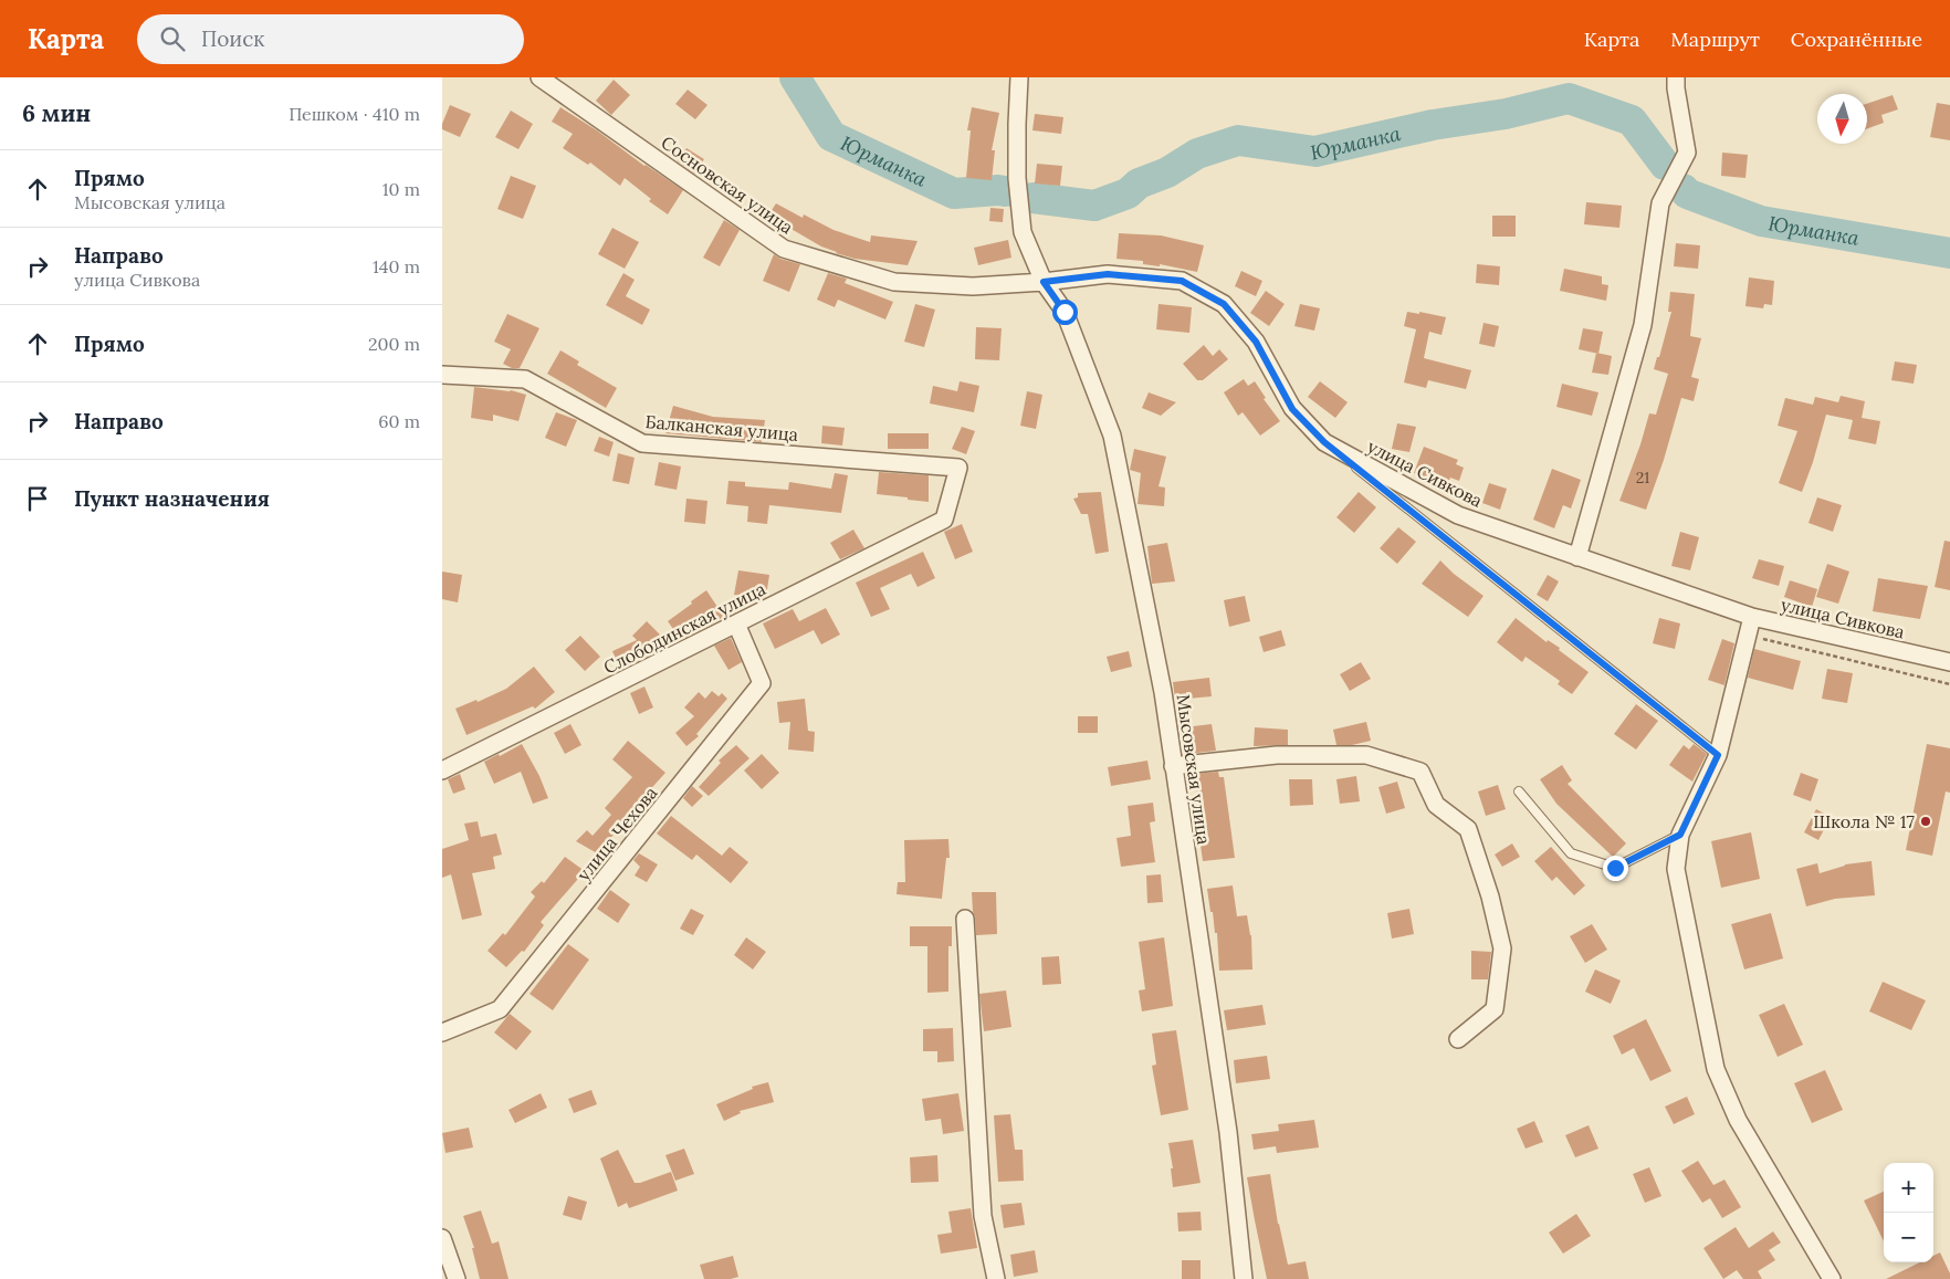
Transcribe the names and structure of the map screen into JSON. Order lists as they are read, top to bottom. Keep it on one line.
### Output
{"streets":{"street":["Сосновская улица","Балканская улица","улица Сивкова","Слободинская улица","Мысовская улица","улица Чехова"]},"crossings":[["Сосновская улица","улица Сивкова"],["Сосновская улица","Мысовская улица"],["Балканская улица","Слободинская улица"],["улица Сивкова","Мысовская улица"],["Слободинская улица","улица Чехова"]],"water":["Юрманка"],"places":["Школа № 17"],"house_numbers":["21"],"north":"bottom","page":{"header":"Карта","search":"Поиск","nav":["Карта","Маршрут","Сохранённые"],"heading":["6 мин","Пешком · 410 m"],"list":[["Прямо","Мысовская улица","10 m"],["Направо","улица Сивкова","140 m"],["Прямо","200 m"],["Направо","60 m"],"Пункт назначения"],"map_buttons":["+","−"]}}
